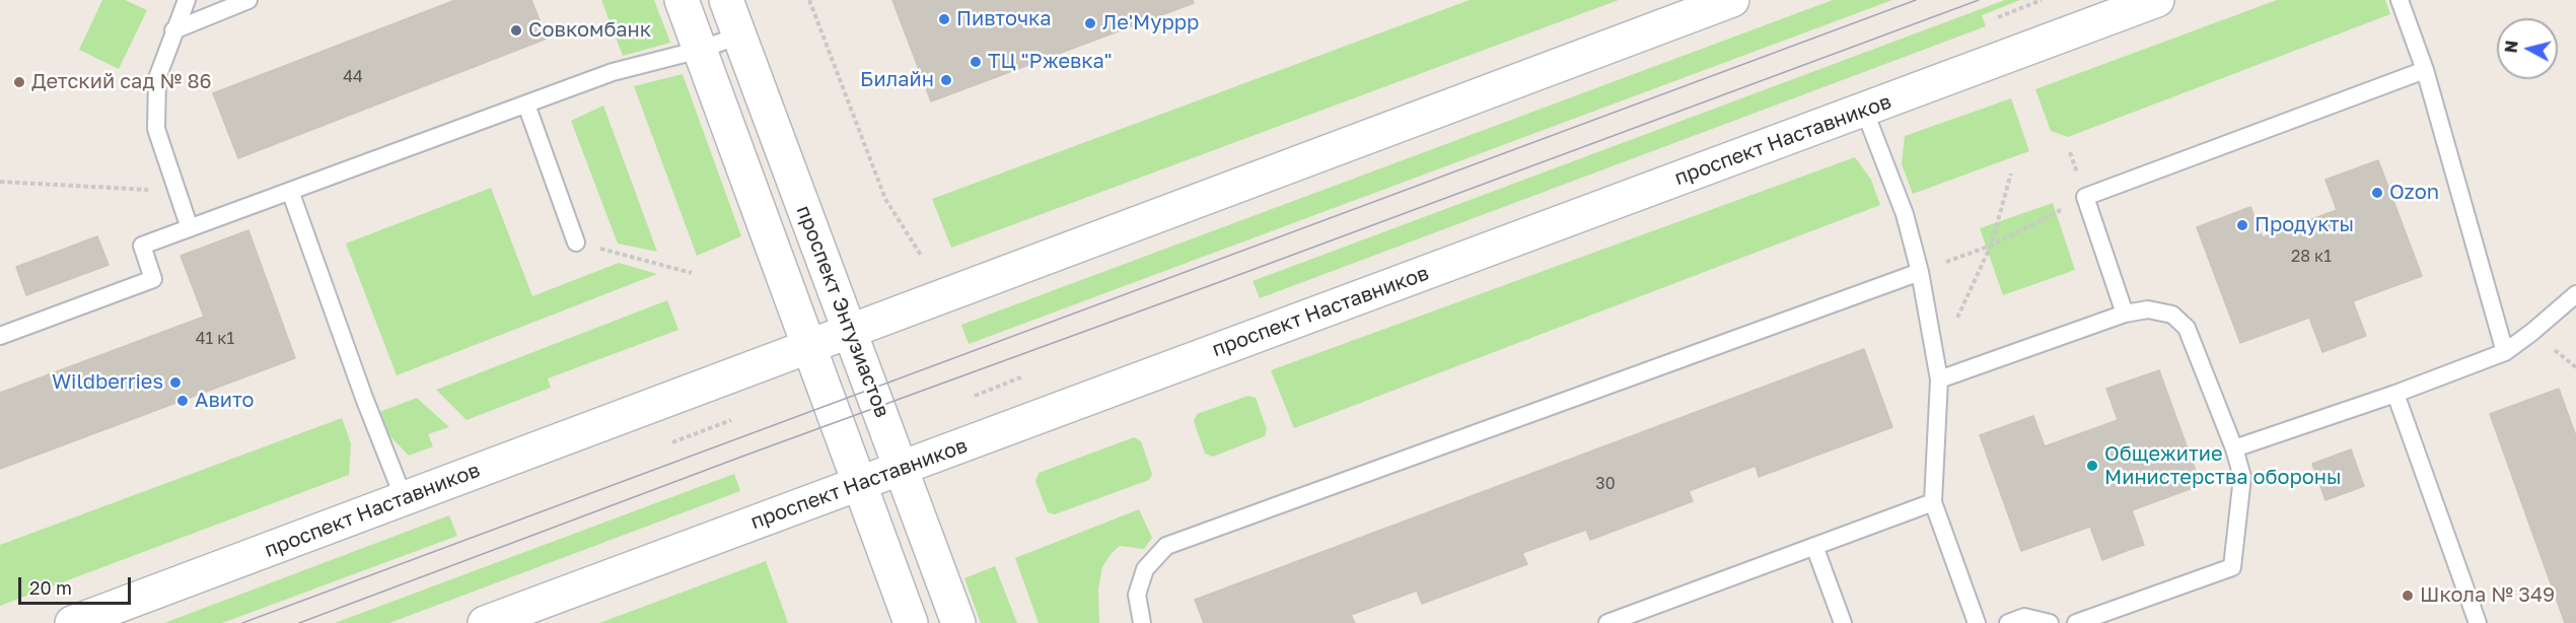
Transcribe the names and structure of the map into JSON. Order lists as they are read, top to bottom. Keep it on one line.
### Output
{"streets":{"main road":["проспект Наставников","проспект Энтузиастов"]},"crossings":[["проспект Наставников","проспект Энтузиастов"]],"places":["Пивточка","Ле'Муррр","Совкомбанк","ТЦ \"Ржевка\"","Билайн","Детский сад № 86","Ozon","Продукты","Wildberries","Авито","Общежитие Министерства обороны","Школа № 349"],"house_numbers":["44","28 к1","41 к1","30"],"scale_bar":"20 m","north":"left"}
